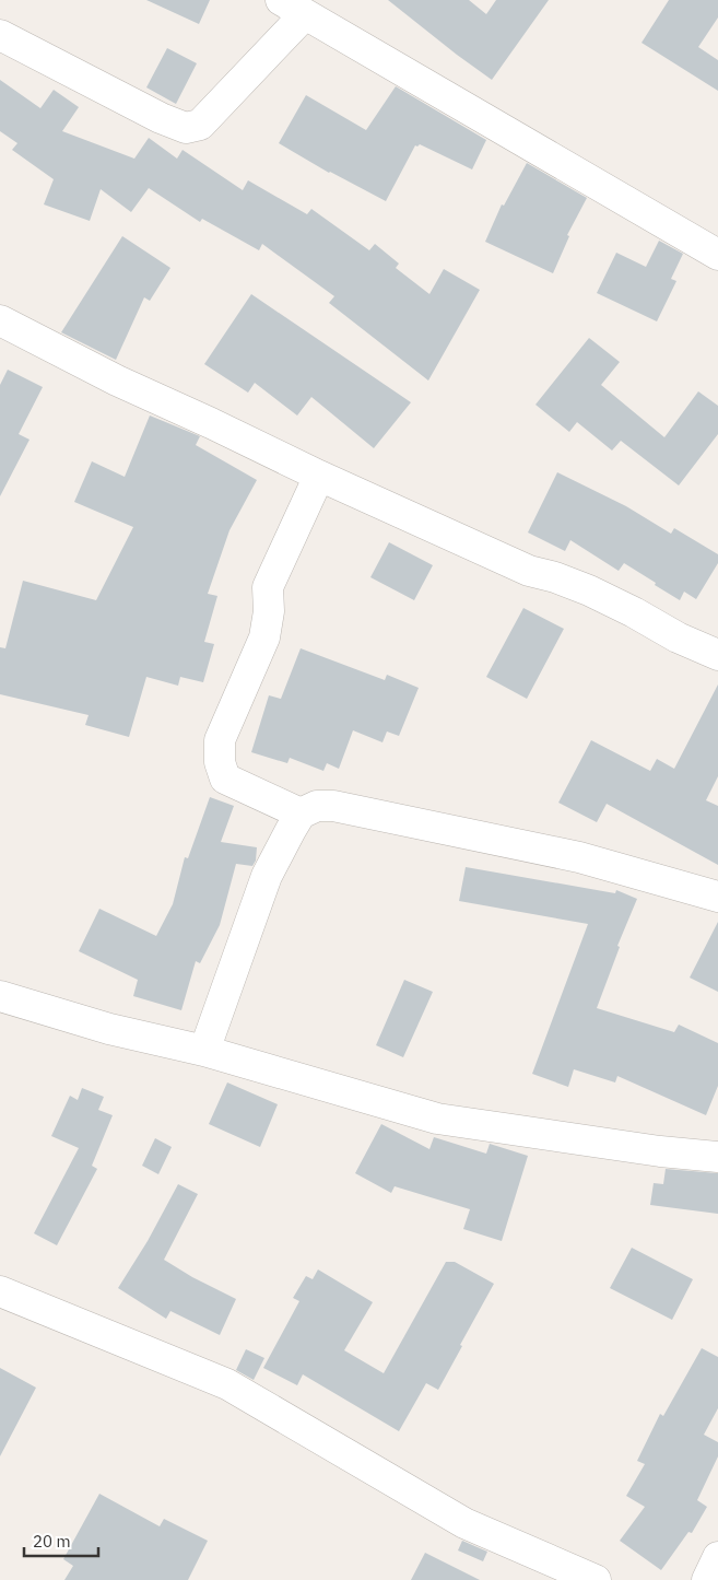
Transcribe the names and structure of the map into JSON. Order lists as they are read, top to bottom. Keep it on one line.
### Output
{"scale_bar":"20 m"}
